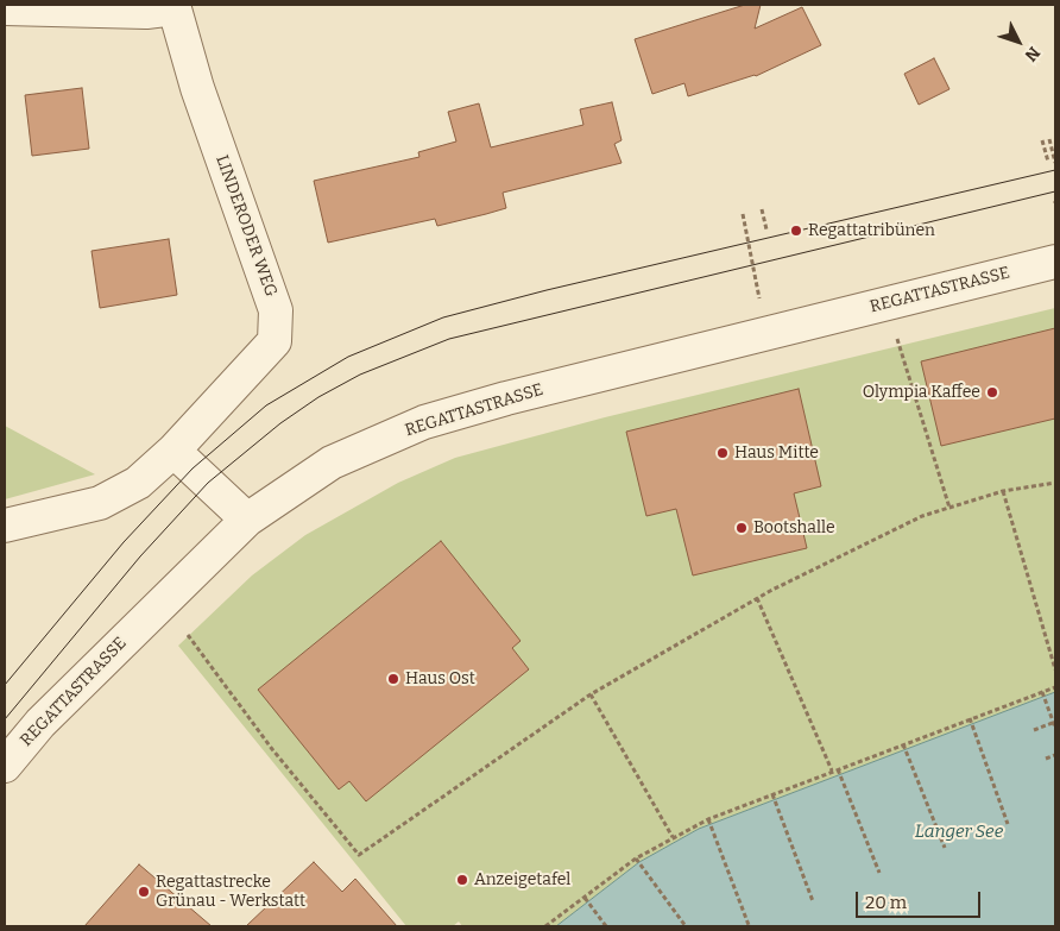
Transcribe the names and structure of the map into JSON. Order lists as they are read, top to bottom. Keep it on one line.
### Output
{"streets":{"street":["LINDERODER WEG","REGATTASTRASSE"]},"water":["Langer See"],"places":["Regattatribünen","Olympia Kaffee","Haus Mitte","Bootshalle","Haus Ost","Anzeigetafel","Regattastrecke Grünau - Werkstatt"],"scale_bar":"20 m","north":"bottom right"}
